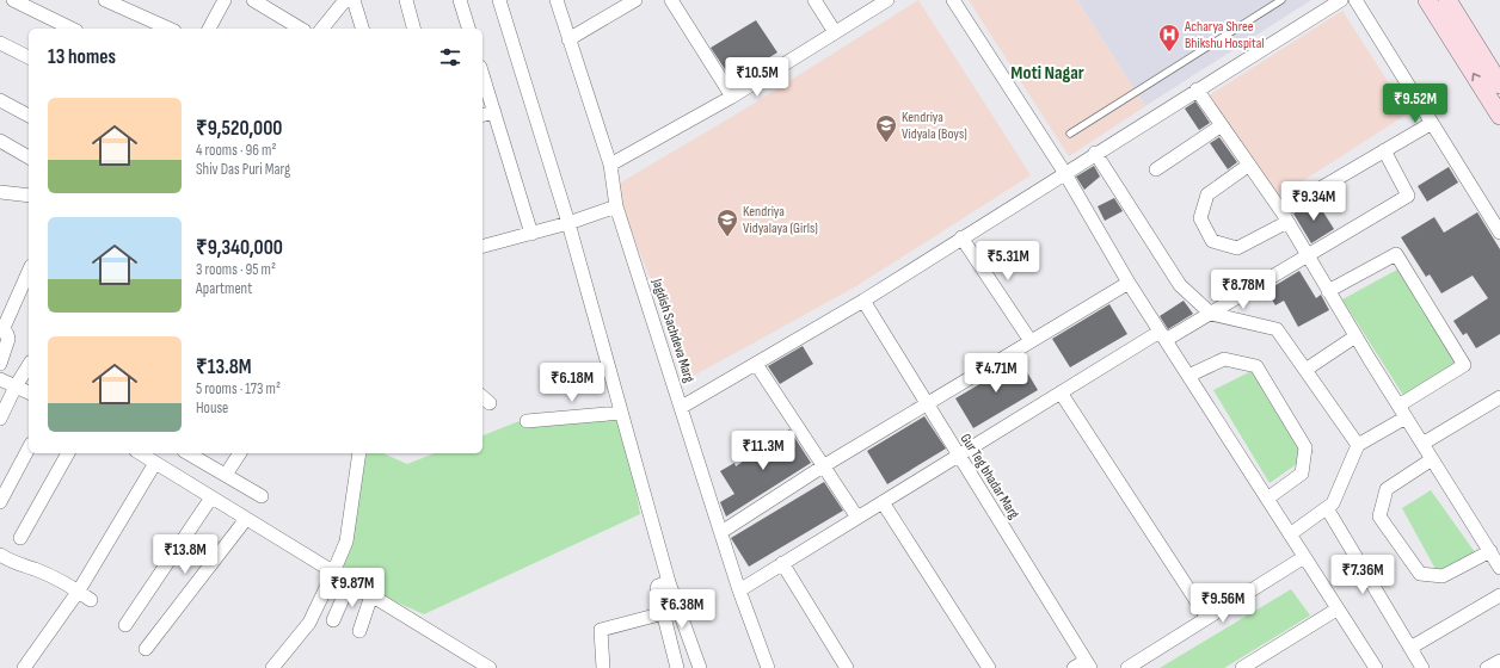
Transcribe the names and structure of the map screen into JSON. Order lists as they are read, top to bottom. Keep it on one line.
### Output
{"streets":{"street":["Jagdish Sachdeva Marg","Gur Teg bhadar Marg"]},"districts":["Moti Nagar"],"places":{"hospital":["Acharya Shree Bhikshu Hospital"],"school or university":["Kendriya Vidyala (Boys)","Kendriya Vidyalaya (Girls)"]},"page":{"heading":"13 homes","price":["₹10.5M","₹9.52M","₹9.34M","₹5.31M","₹8.78M","₹4.71M","₹6.18M","₹11.3M","₹13.8M","₹7.36M","₹9.87M","₹9.56M","₹6.38M"],"list":[{"name":"₹9,520,000","note":"4 rooms · 96 m² · Shiv Das Puri Marg"},{"name":"₹9,340,000","note":"3 rooms · 95 m² · Apartment"},{"name":"₹13.8M","note":"5 rooms · 173 m² · House"}]}}
